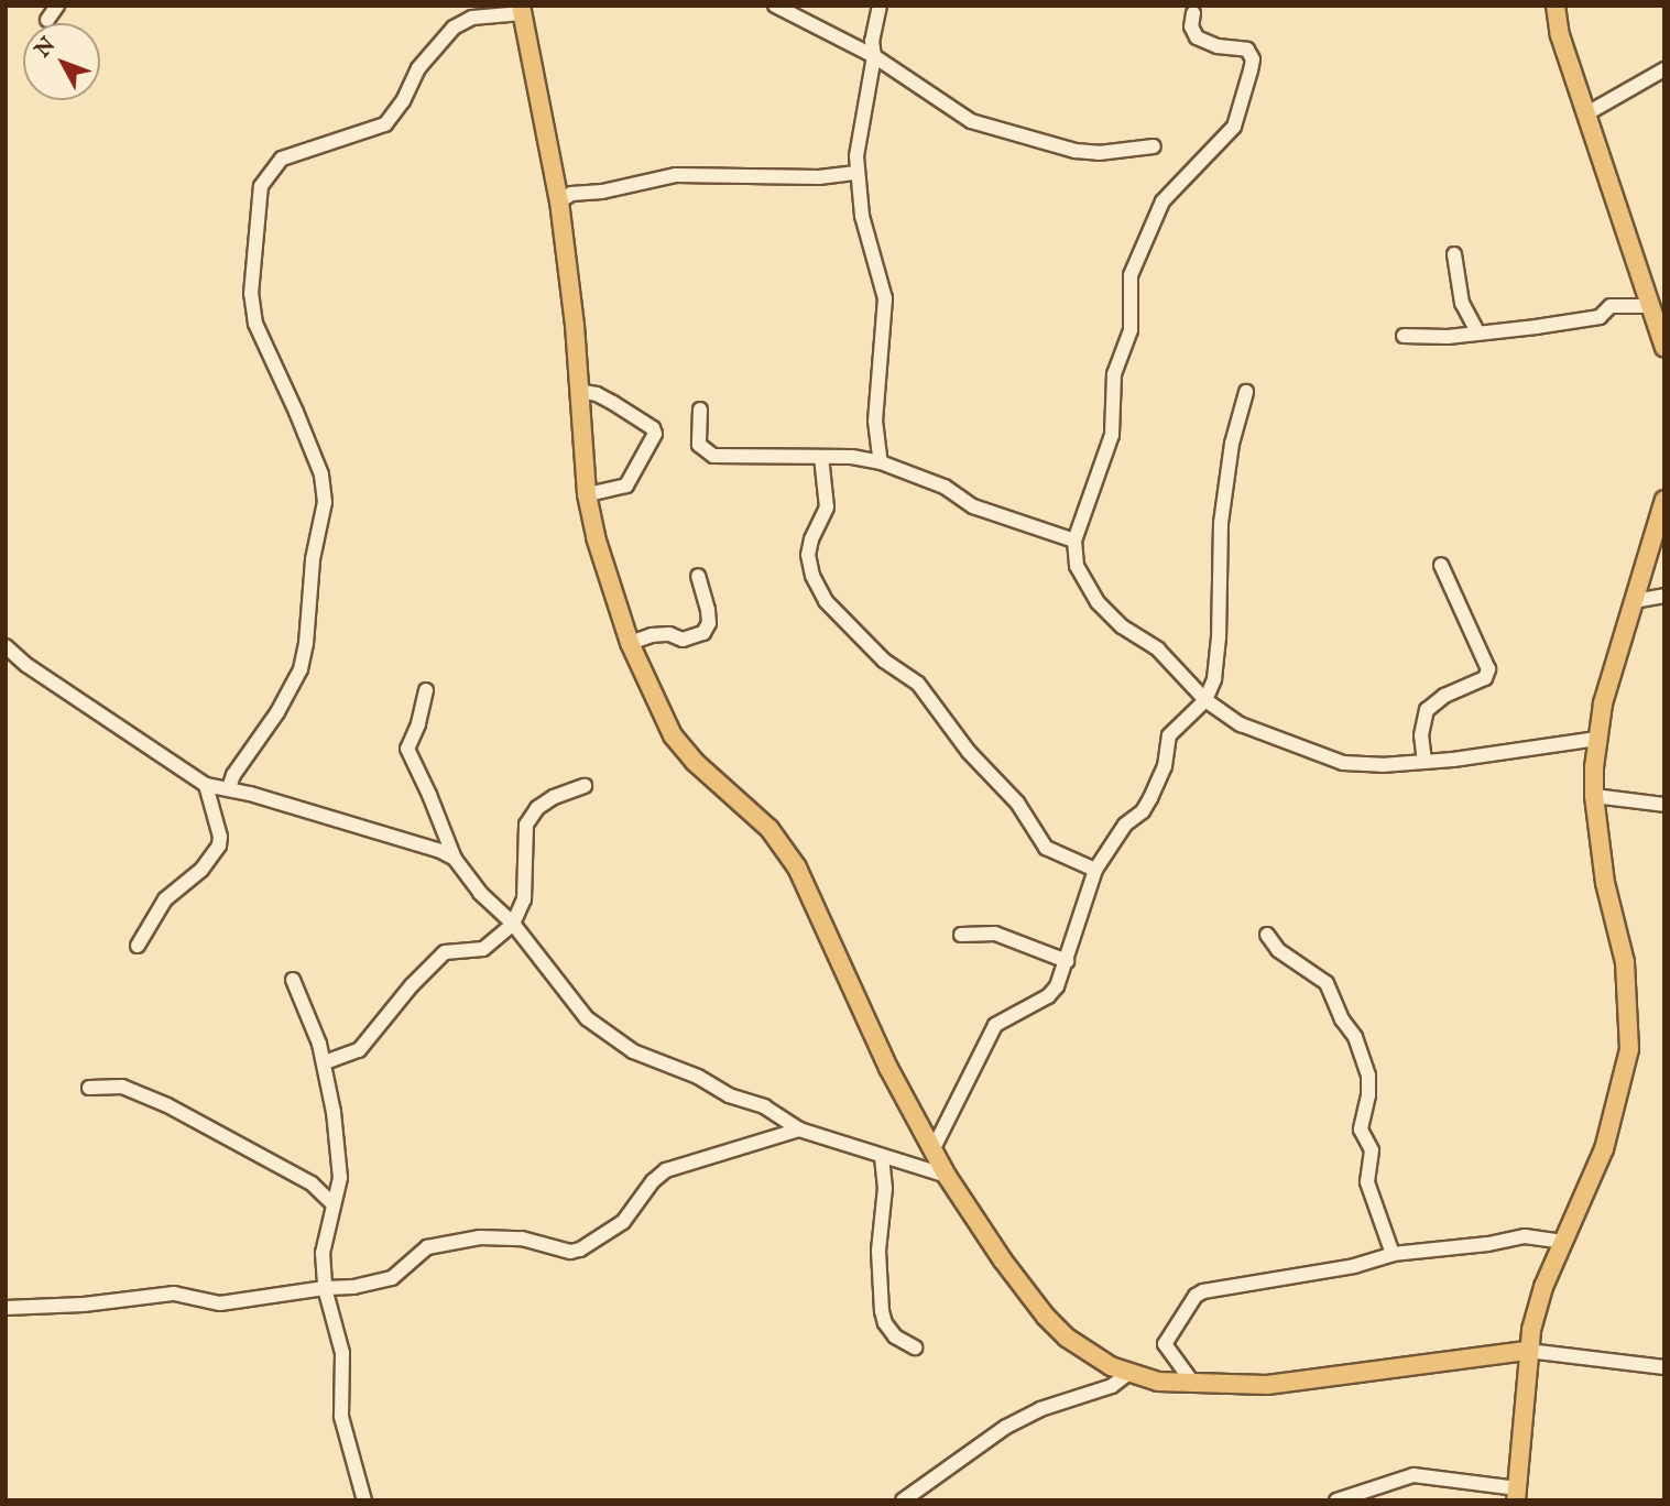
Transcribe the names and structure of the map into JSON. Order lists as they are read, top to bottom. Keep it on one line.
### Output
{"north":"top left"}
